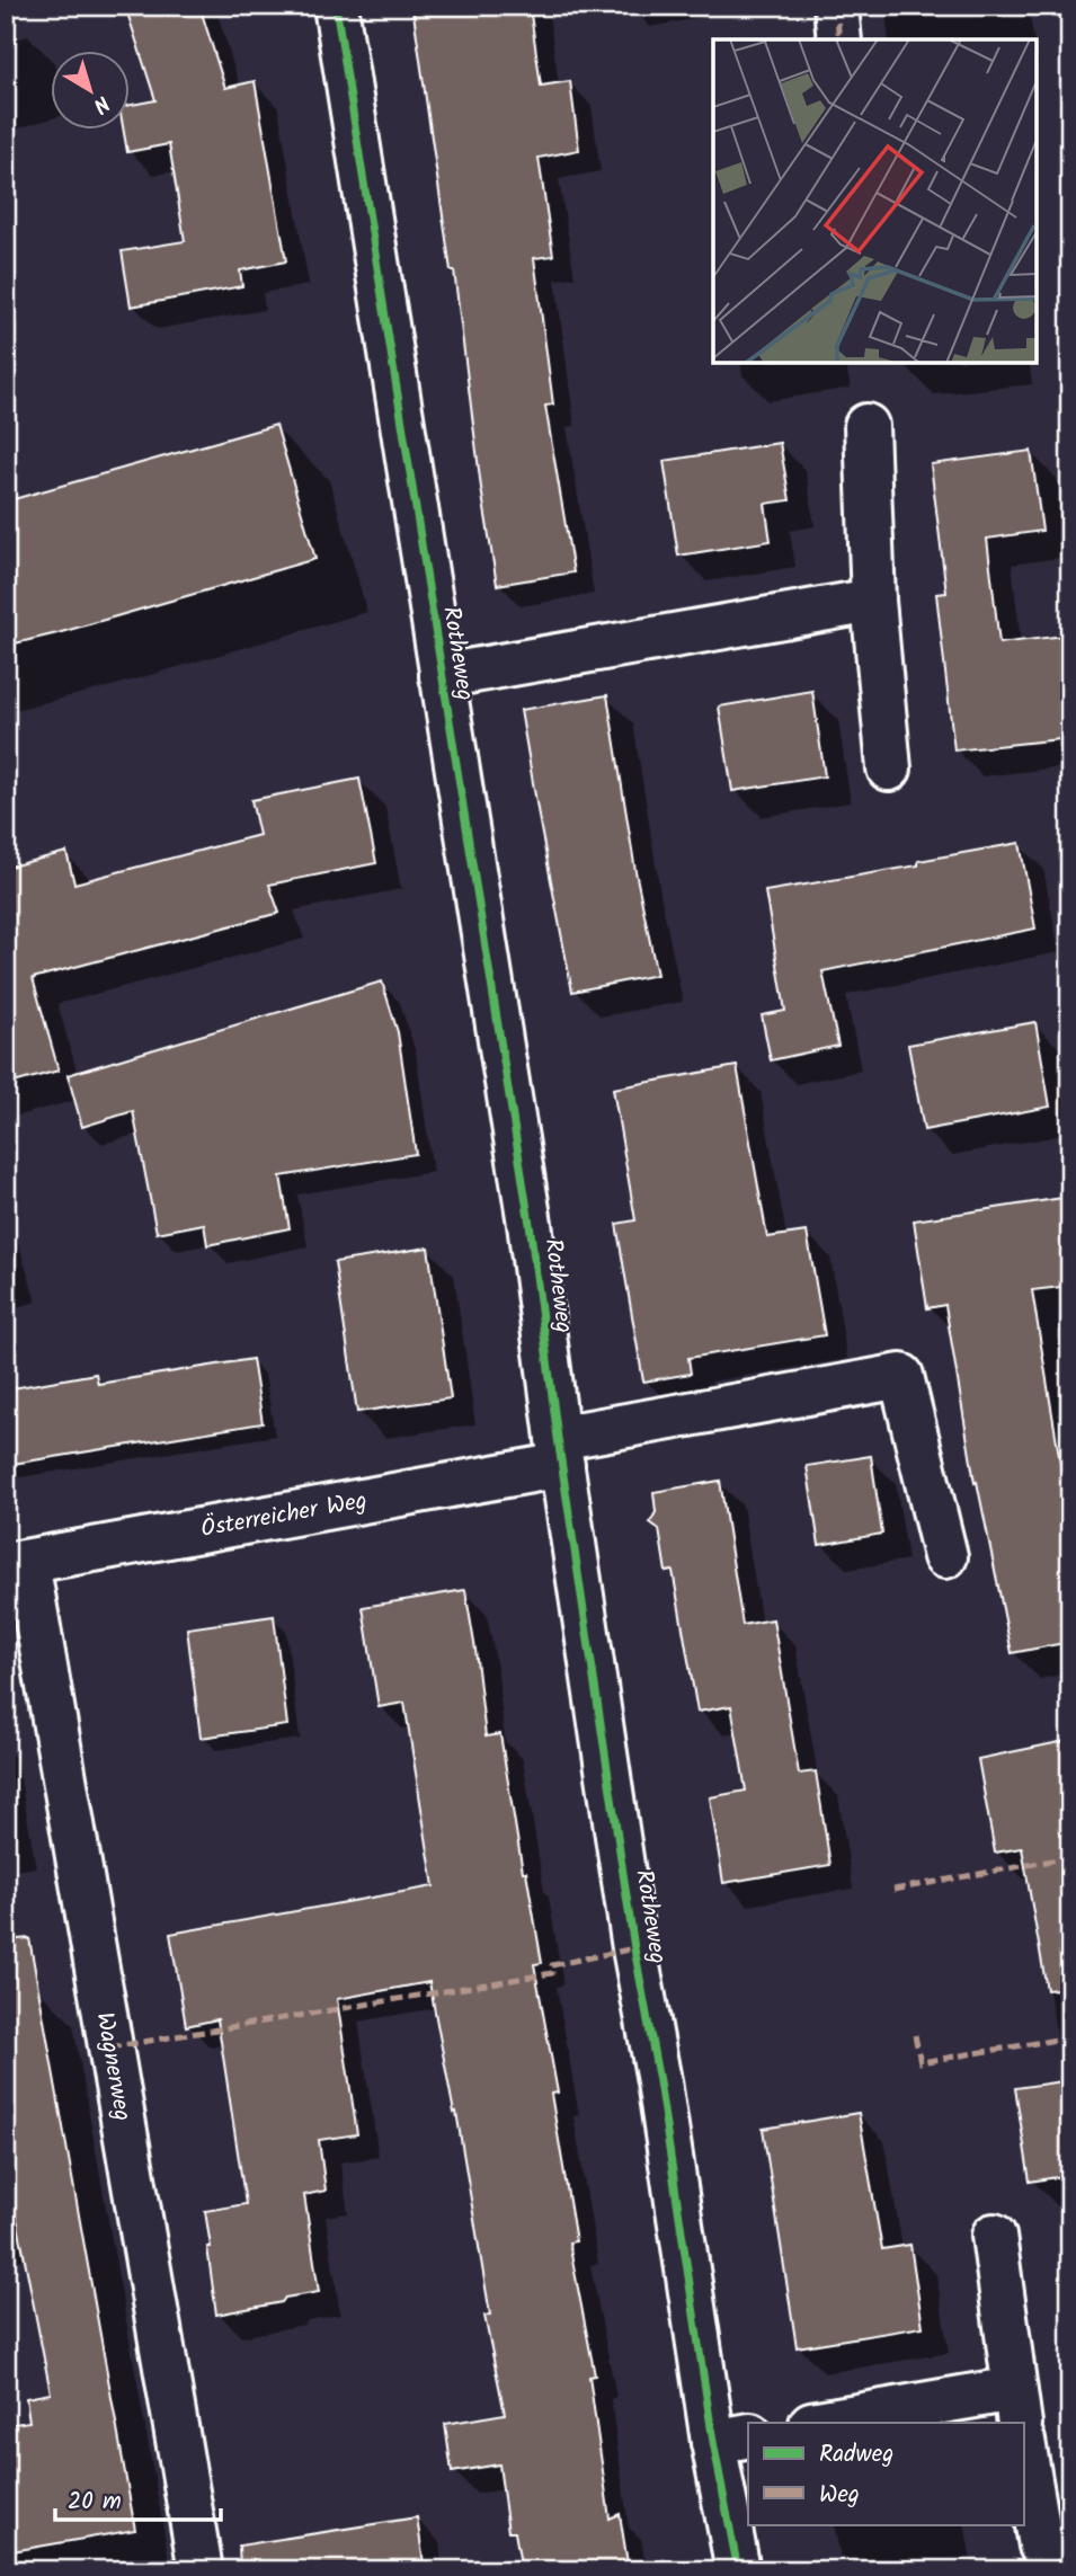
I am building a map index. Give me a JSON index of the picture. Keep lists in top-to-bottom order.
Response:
{
  "streets": {
    "street": ["Rotheweg", "Österreicher Weg", "Wagnerweg"]
  },
  "crossings": [
    ["Rotheweg", "Österreicher Weg"],
    ["Österreicher Weg", "Wagnerweg"]
  ],
  "legend": ["Radweg", "Weg"],
  "scale_bar": "20 m",
  "north": "bottom right"
}
